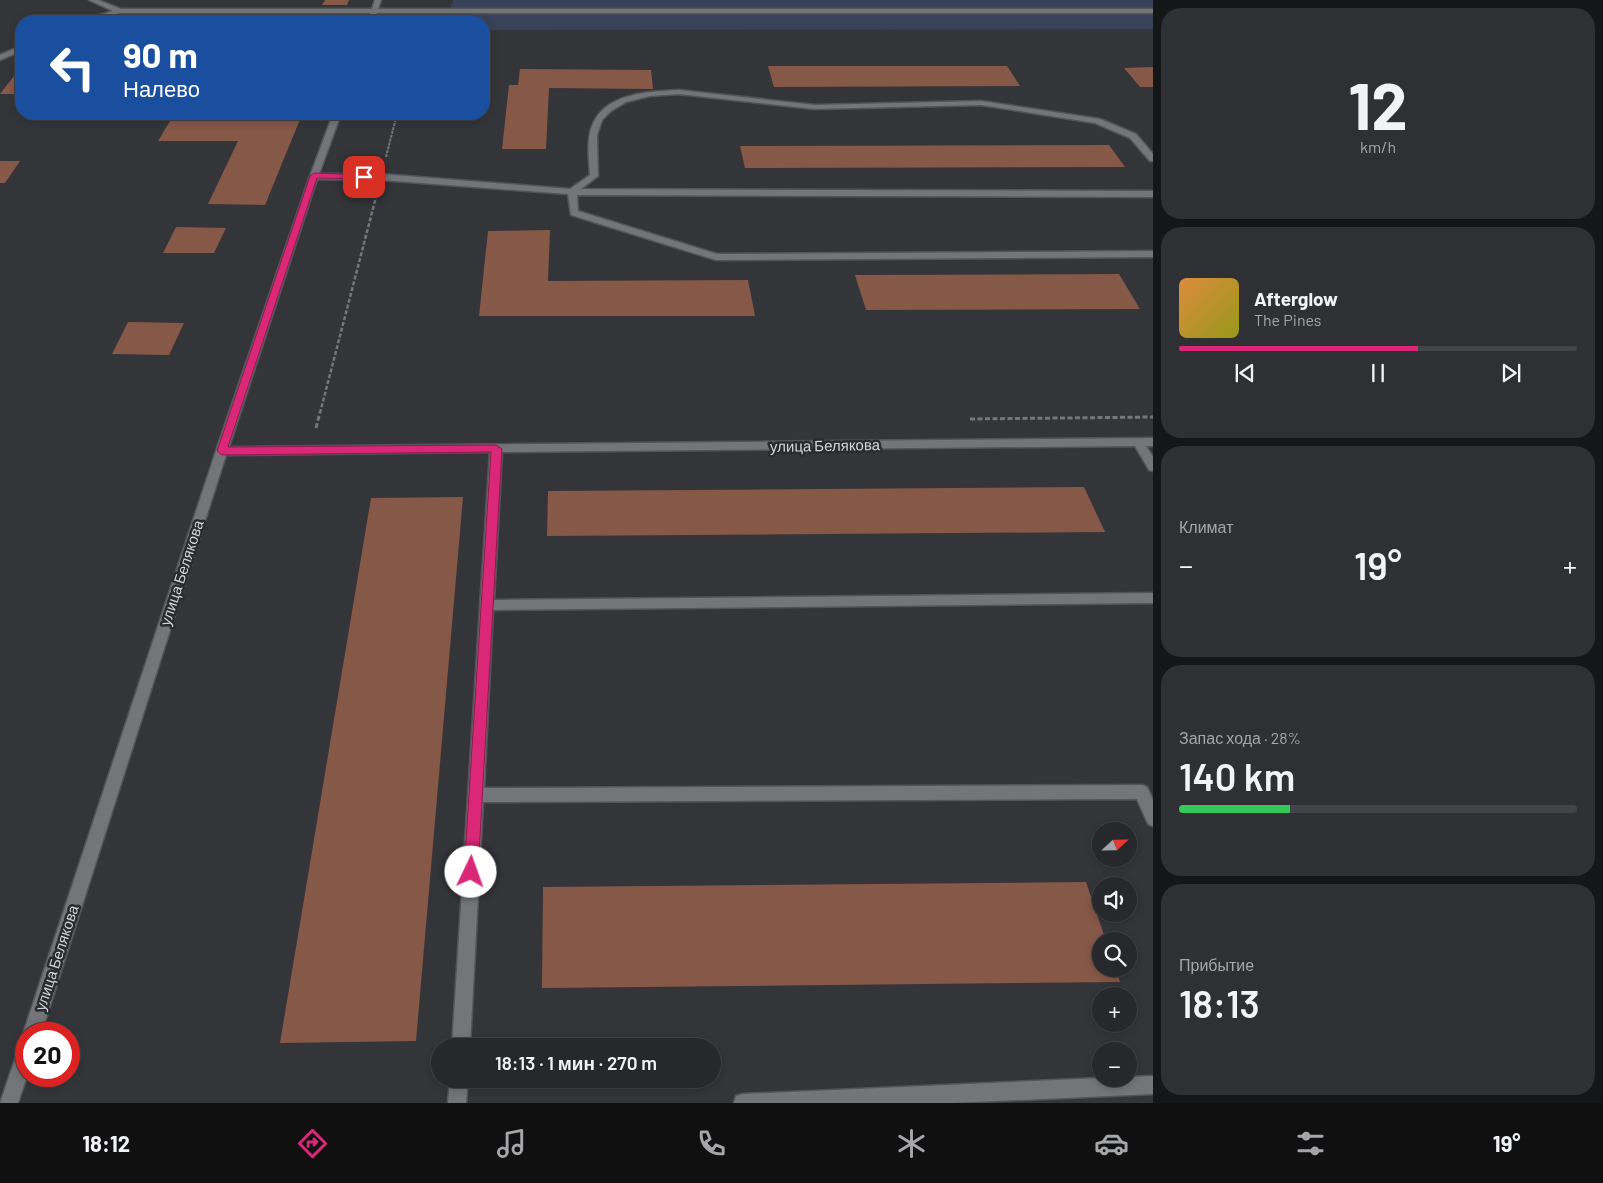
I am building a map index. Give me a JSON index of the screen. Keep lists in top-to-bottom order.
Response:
{
  "streets": {
    "street": ["улица Белякова"]
  },
  "north": "right",
  "page": {
    "tile": [
      ["12", "km/h"],
      "Климат",
      ["Запас хода · 28%", "140 km"],
      ["Прибытие", "18:13"]
    ],
    "turn": ["90 m", "Налево"],
    "song": ["Afterglow", "The Pines"],
    "heat": ["−", "19°", "+"],
    "map_buttons": ["+", "−"],
    "limit": "20",
    "trip": "18:13 · 1 мин · 270 m",
    "tabs": ["18:12", "19°"]
  }
}
